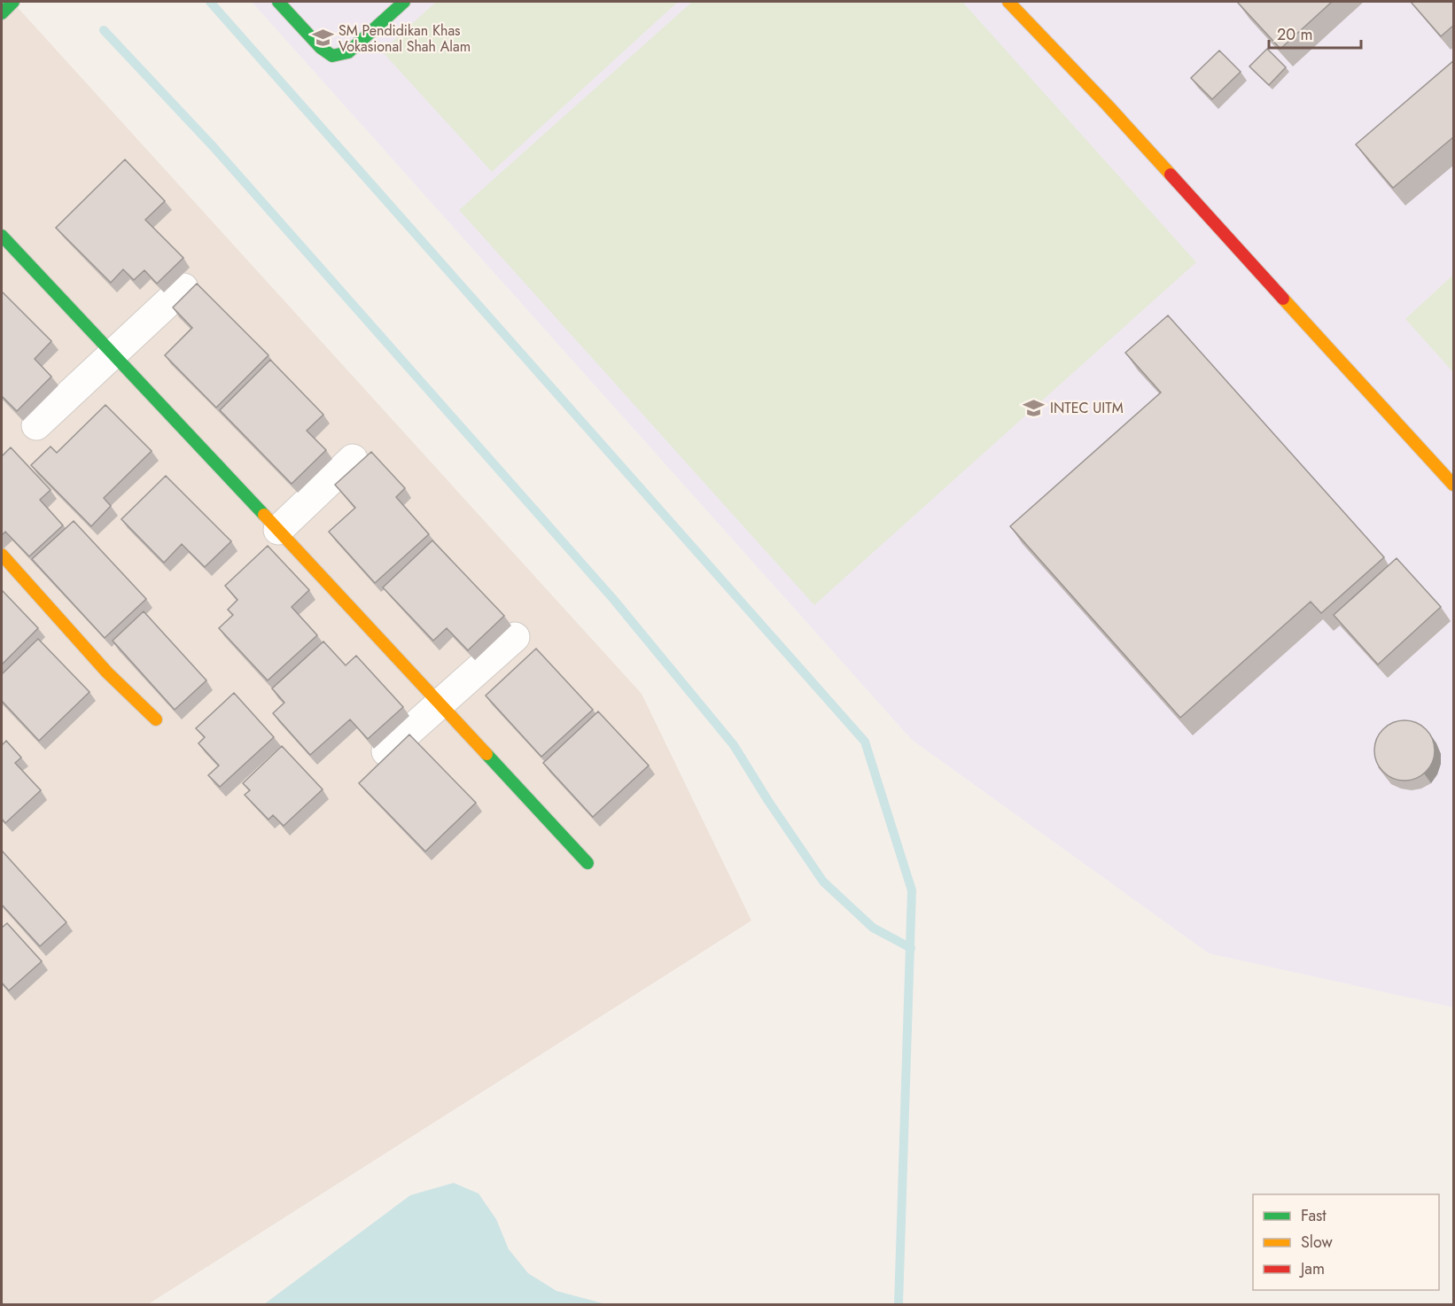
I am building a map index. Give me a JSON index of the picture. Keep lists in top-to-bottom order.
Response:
{
  "places": {
    "school or university": ["SM Pendidikan Khas Vokasional Shah Alam", "INTEC UITM"]
  },
  "legend": ["Fast", "Slow", "Jam"],
  "scale_bar": "20 m"
}
